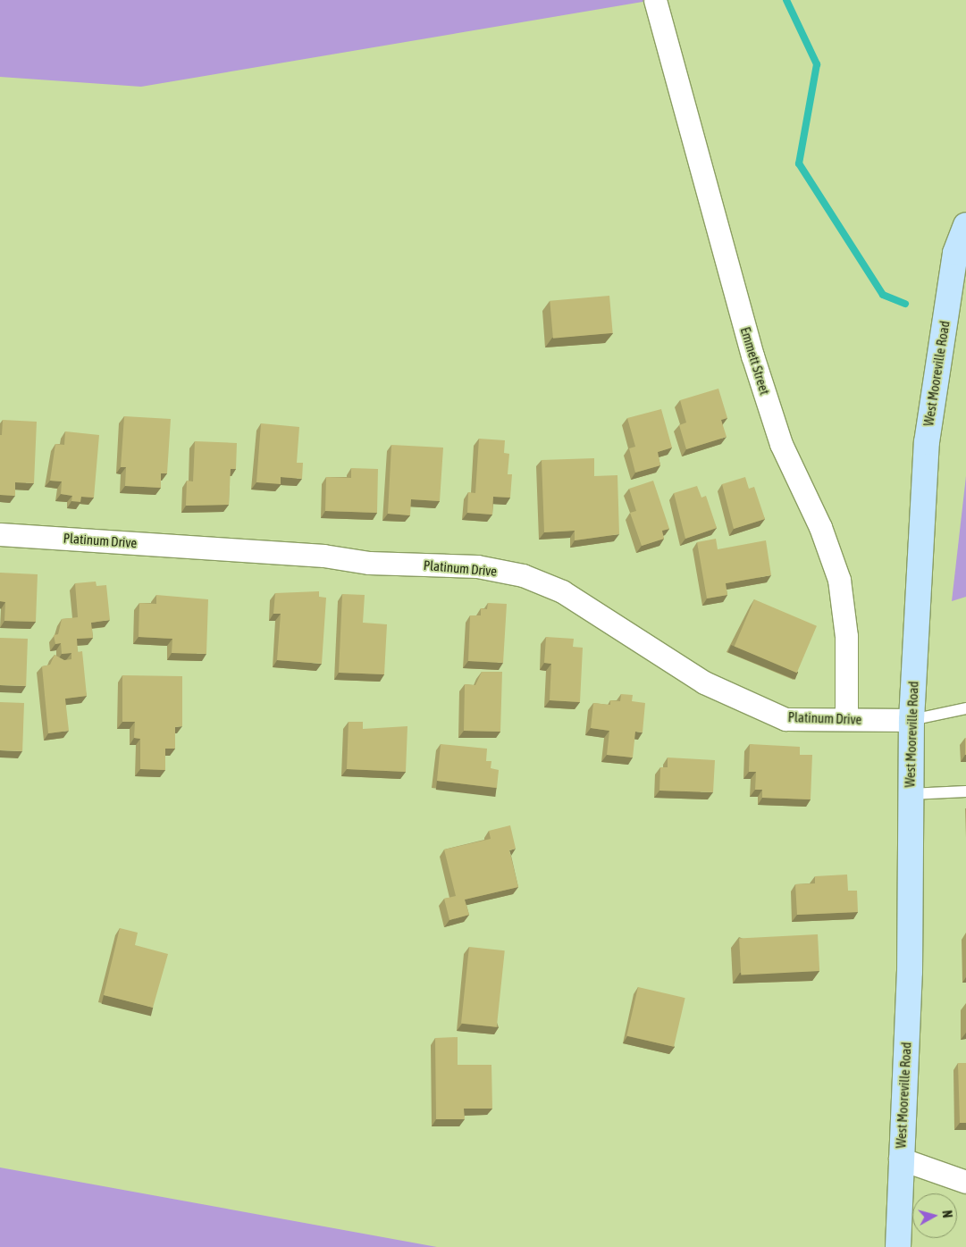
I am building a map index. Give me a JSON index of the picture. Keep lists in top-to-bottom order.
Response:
{
  "streets": {
    "main road": ["West Mooreville Road"],
    "street": ["Emmett Street", "Platinum Drive"]
  },
  "crossings": [
    ["Emmett Street", "Platinum Drive"],
    ["West Mooreville Road", "Platinum Drive"]
  ],
  "north": "right"
}
